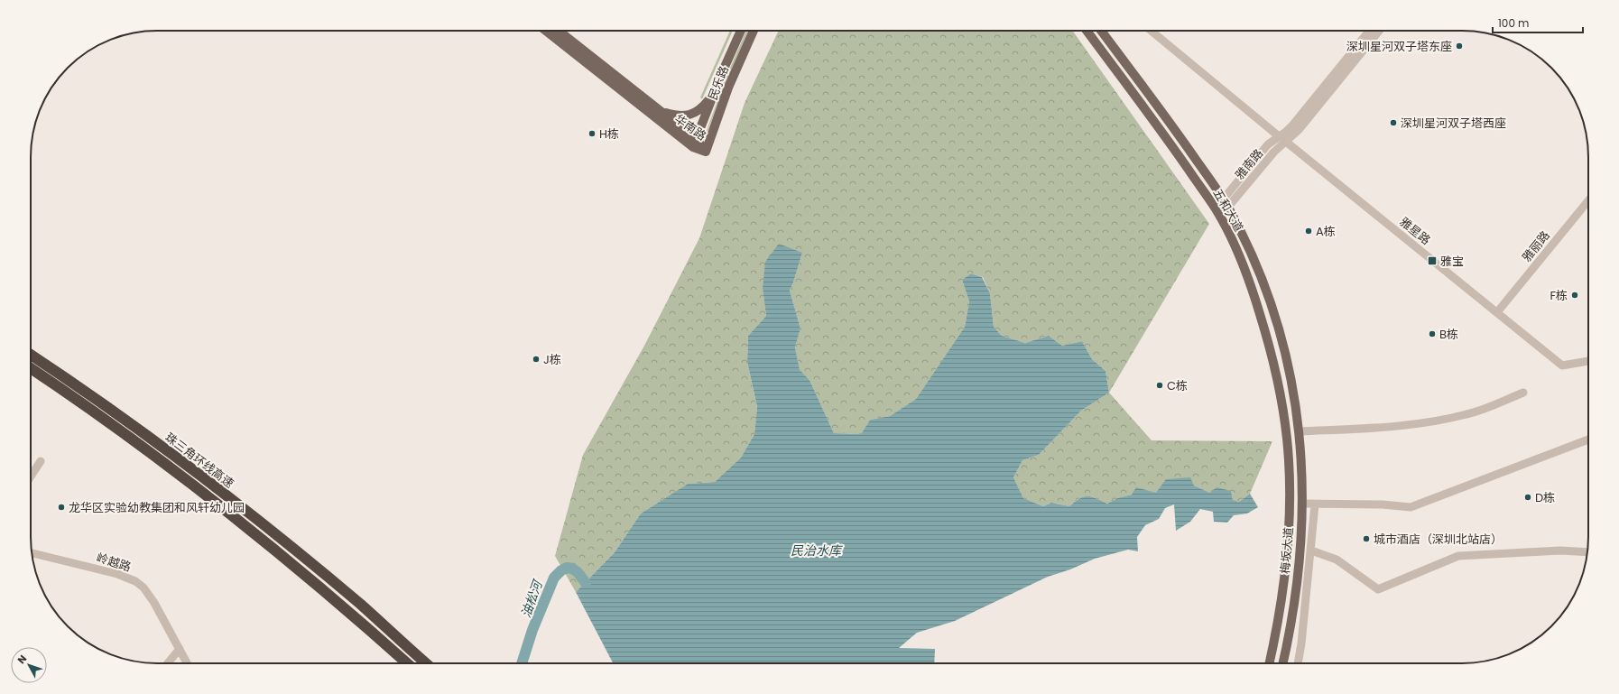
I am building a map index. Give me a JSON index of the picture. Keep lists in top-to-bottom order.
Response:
{
  "streets": {
    "highway": ["珠三角环线高速"],
    "main road": [
      "民乐路",
      "华南路",
      "五和大道",
      "梅坂大道"
    ],
    "street": [
      "雅南路",
      "雅星路",
      "雅丽路",
      "岭越路"
    ]
  },
  "crossings": [
    ["民乐路", "华南路"],
    ["雅南路", "五和大道"],
    ["雅南路", "雅星路"],
    ["五和大道", "梅坂大道"],
    ["雅星路", "雅丽路"]
  ],
  "water": ["民治水库", "油松河"],
  "places": {
    "other": [
      "深圳星河双子塔东座",
      "深圳星河双子塔西座",
      "H栋",
      "A栋",
      "F栋",
      "B栋",
      "J栋",
      "C栋",
      "D栋",
      "龙华区实验幼教集团和风轩幼儿园",
      "城市酒店（深圳北站店）"
    ],
    "transit": ["雅宝"]
  },
  "scale_bar": "100 m",
  "north": "top left"
}
